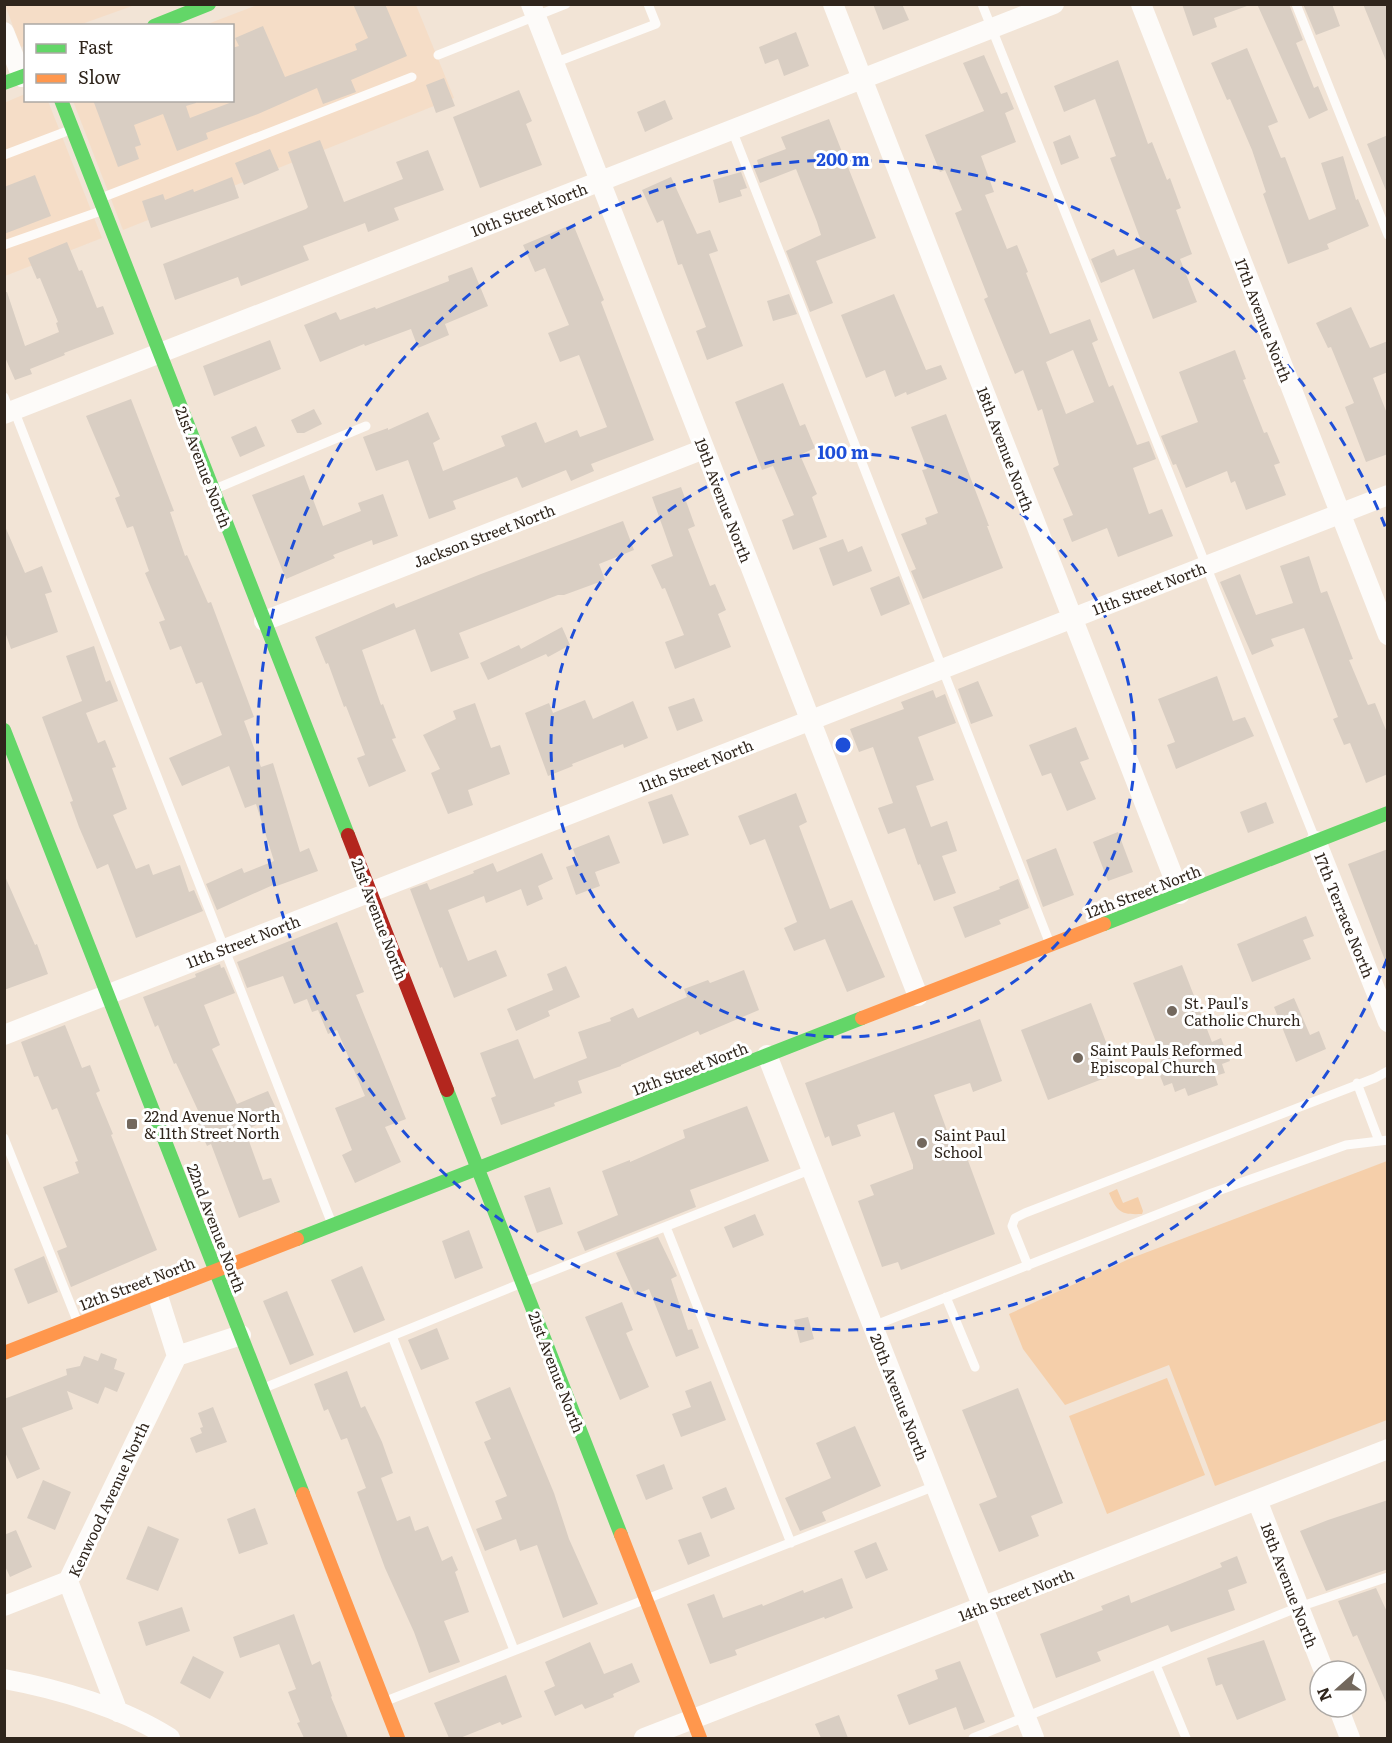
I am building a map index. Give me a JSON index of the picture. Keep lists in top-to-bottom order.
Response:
{
  "streets": {
    "street": [
      "10th Street North",
      "17th Avenue North",
      "18th Avenue North",
      "21st Avenue North",
      "19th Avenue North",
      "Jackson Street North",
      "11th Street North",
      "12th Street North",
      "17th Terrace North",
      "22nd Avenue North",
      "20th Avenue North",
      "Kenwood Avenue North",
      "14th Street North"
    ]
  },
  "crossings": [
    ["10th Street North", "18th Avenue North"],
    ["10th Street North", "21st Avenue North"],
    ["10th Street North", "19th Avenue North"],
    ["17th Avenue North", "11th Street North"],
    ["18th Avenue North", "11th Street North"],
    ["18th Avenue North", "12th Street North"],
    ["18th Avenue North", "14th Street North"],
    ["21st Avenue North", "Jackson Street North"],
    ["21st Avenue North", "11th Street North"],
    ["21st Avenue North", "12th Street North"],
    ["21st Avenue North", "14th Street North"],
    ["19th Avenue North", "Jackson Street North"],
    ["19th Avenue North", "11th Street North"],
    ["19th Avenue North", "12th Street North"],
    ["11th Street North", "22nd Avenue North"],
    ["12th Street North", "17th Terrace North"],
    ["12th Street North", "22nd Avenue North"],
    ["12th Street North", "20th Avenue North"],
    ["20th Avenue North", "14th Street North"]
  ],
  "places": {
    "other": ["St. Paul's Catholic Church", "Saint Pauls Reformed Episcopal Church", "Saint Paul School"],
    "transit": ["22nd Avenue North & 11th Street North"]
  },
  "legend": ["Fast", "Slow"],
  "north": "left",
  "rings": ["200 m", "100 m"]
}
